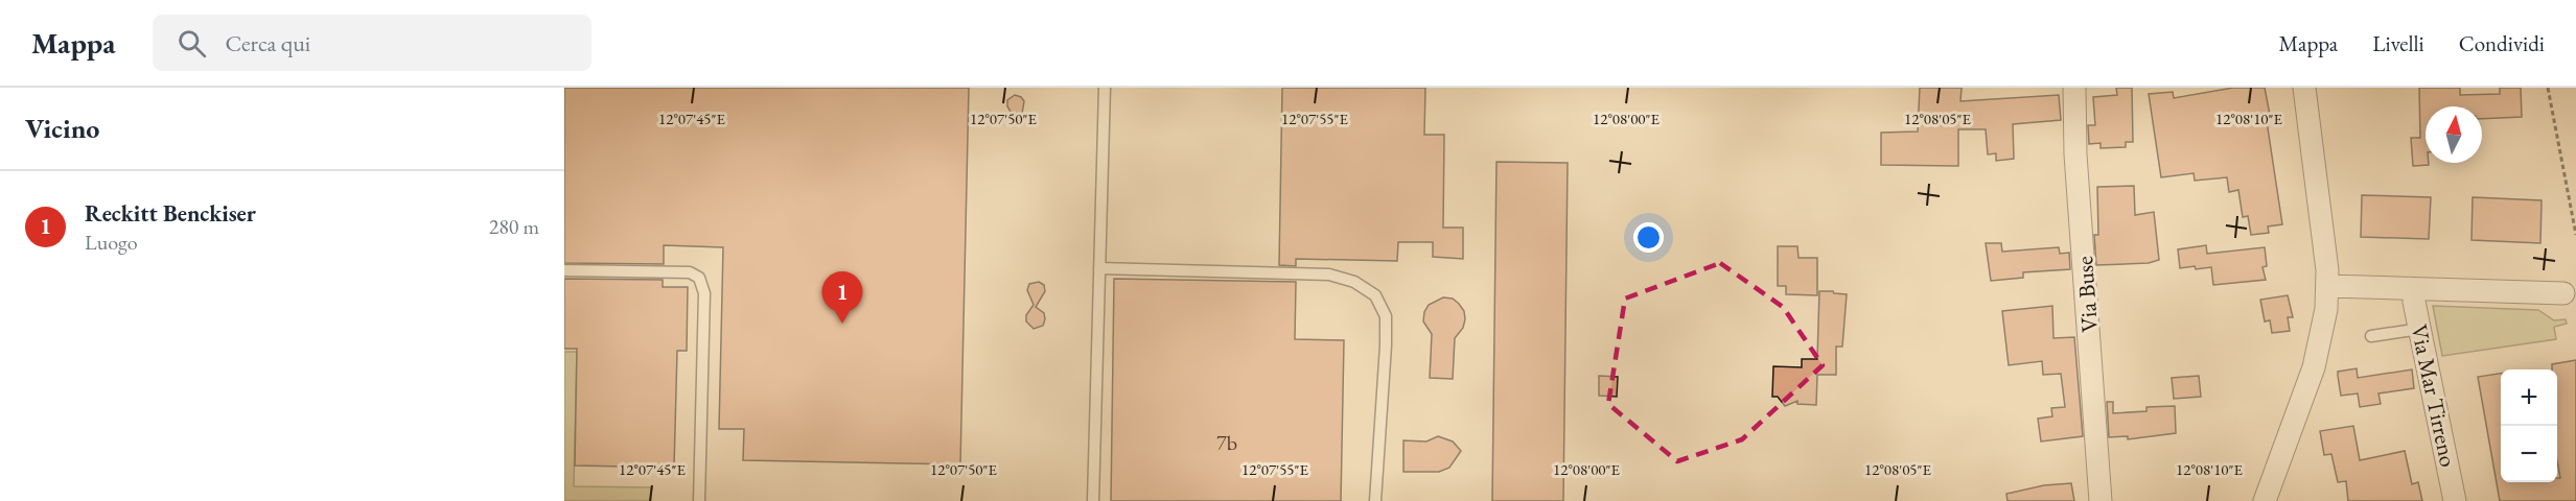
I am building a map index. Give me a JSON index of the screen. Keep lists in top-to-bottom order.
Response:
{
  "streets": {
    "street": ["Via Buse", "Via Mar Tirreno"]
  },
  "house_numbers": ["7b"],
  "north": "top",
  "page": {
    "header": "Mappa",
    "search": "Cerca qui",
    "nav": ["Mappa", "Livelli", "Condividi"],
    "heading": "Vicino",
    "list": [
      {
        "mark": "1",
        "name": "Reckitt Benckiser",
        "note": "Luogo",
        "value": "280 m"
      }
    ],
    "pins": "1",
    "map_buttons": ["+", "−"]
  },
  "coordinates": [
    "12°07'45\"E",
    "12°07'50\"E",
    "12°07'55\"E",
    "12°08'00\"E",
    "12°08'05\"E",
    "12°08'10\"E"
  ]
}
